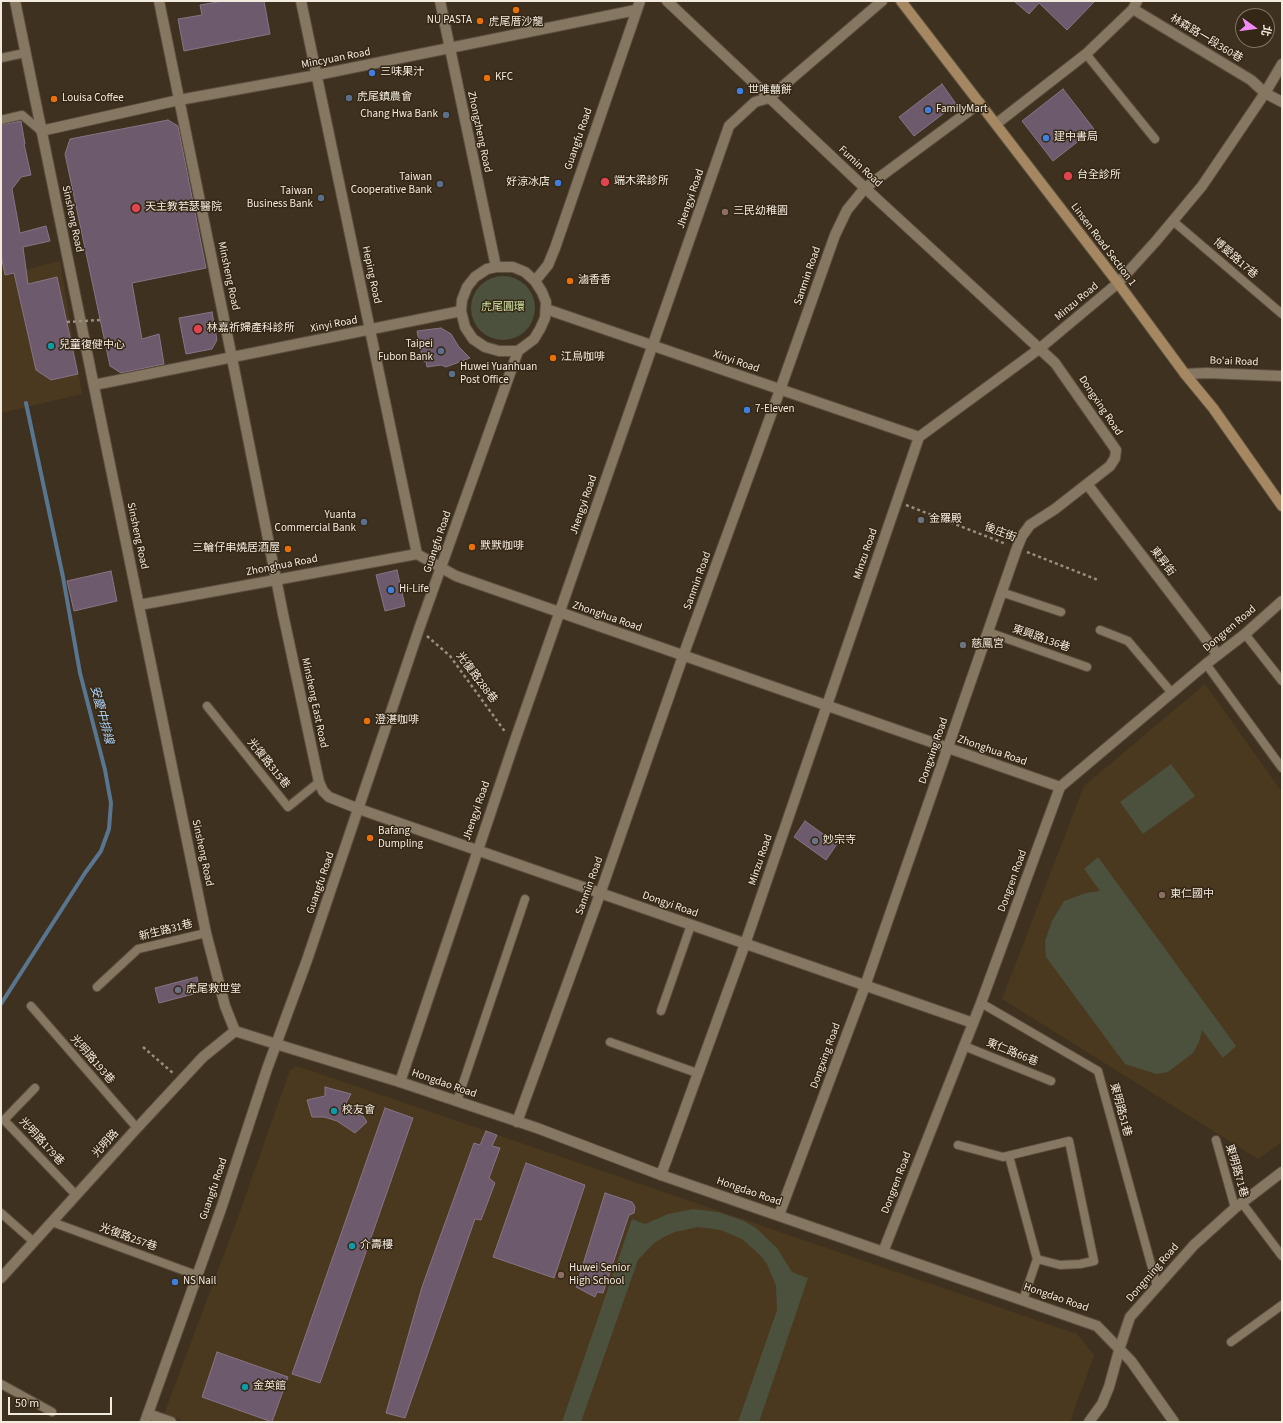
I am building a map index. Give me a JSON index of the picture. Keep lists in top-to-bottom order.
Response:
{
  "streets": {
    "main road": ["Linsen Road Section 1"],
    "street": [
      "林森路一段360巷",
      "Mincyuan Road",
      "Zhongzheng Road",
      "Guangfu Road",
      "Fumin Road",
      "Jhengyi Road",
      "Sinsheng Road",
      "Heping Road",
      "Minsheng Road",
      "Sanmin Road",
      "Minzu Road",
      "Xinyi Road",
      "Bo'ai Road",
      "Dongxing Road",
      "東昇街",
      "Zhonghua Road",
      "Dongren Road",
      "Minsheng East Road",
      "Dongyi Road",
      "Hongdao Road",
      "光明路",
      "Dongming Road"
    ],
    "lane": [
      "博愛路17巷",
      "東興路136巷",
      "光復路315巷",
      "新生路31巷",
      "東仁路66巷",
      "光明路193巷",
      "東明路51巷",
      "光明路179巷",
      "東明路71巷",
      "光復路257巷"
    ],
    "path": ["後庄街", "光復路288巷"]
  },
  "crossings": [
    ["林森路一段360巷", "Linsen Road Section 1"],
    ["林森路一段360巷", "Minzu Road"],
    ["Mincyuan Road", "Zhongzheng Road"],
    ["Mincyuan Road", "Guangfu Road"],
    ["Mincyuan Road", "Sinsheng Road"],
    ["Mincyuan Road", "Heping Road"],
    ["Mincyuan Road", "Minsheng Road"],
    ["Zhongzheng Road", "Guangfu Road"],
    ["Zhongzheng Road", "Xinyi Road"],
    ["Guangfu Road", "Xinyi Road"],
    ["Guangfu Road", "Zhonghua Road"],
    ["Guangfu Road", "光復路288巷"],
    ["Guangfu Road", "Minsheng East Road"],
    ["Guangfu Road", "Dongyi Road"],
    ["Guangfu Road", "Hongdao Road"],
    ["Guangfu Road", "光復路257巷"],
    ["Fumin Road", "Jhengyi Road"],
    ["Fumin Road", "Sanmin Road"],
    ["Fumin Road", "Minzu Road"],
    ["Fumin Road", "Dongxing Road"],
    ["Jhengyi Road", "Xinyi Road"],
    ["Jhengyi Road", "Zhonghua Road"],
    ["Jhengyi Road", "光復路288巷"],
    ["Jhengyi Road", "Dongyi Road"],
    ["Jhengyi Road", "Hongdao Road"],
    ["Sinsheng Road", "Xinyi Road"],
    ["Sinsheng Road", "Zhonghua Road"],
    ["Sinsheng Road", "新生路31巷"],
    ["Sinsheng Road", "光明路"],
    ["Linsen Road Section 1", "Sanmin Road"],
    ["Linsen Road Section 1", "Minzu Road"],
    ["Linsen Road Section 1", "Bo'ai Road"],
    ["博愛路17巷", "Minzu Road"],
    ["Heping Road", "Xinyi Road"],
    ["Heping Road", "Zhonghua Road"],
    ["Minsheng Road", "Xinyi Road"],
    ["Minsheng Road", "Zhonghua Road"],
    ["Minsheng Road", "Minsheng East Road"],
    ["Sanmin Road", "Xinyi Road"],
    ["Sanmin Road", "Zhonghua Road"],
    ["Sanmin Road", "Dongyi Road"],
    ["Sanmin Road", "Hongdao Road"],
    ["Minzu Road", "Xinyi Road"],
    ["Minzu Road", "Dongxing Road"],
    ["Minzu Road", "後庄街"],
    ["Minzu Road", "Zhonghua Road"],
    ["Minzu Road", "Dongyi Road"],
    ["Minzu Road", "Hongdao Road"],
    ["Dongxing Road", "後庄街"],
    ["Dongxing Road", "東昇街"],
    ["Dongxing Road", "Zhonghua Road"],
    ["Dongxing Road", "東興路136巷"],
    ["Dongxing Road", "Dongyi Road"],
    ["Dongxing Road", "Hongdao Road"],
    ["東昇街", "Dongren Road"],
    ["Zhonghua Road", "Dongren Road"],
    ["Zhonghua Road", "Minsheng East Road"],
    ["Dongren Road", "Dongyi Road"],
    ["Dongren Road", "東仁路66巷"],
    ["Dongren Road", "Hongdao Road"],
    ["Dongren Road", "東明路51巷"],
    ["Minsheng East Road", "光復路315巷"],
    ["Minsheng East Road", "Dongyi Road"],
    ["光明路193巷", "光明路"],
    ["Hongdao Road", "Dongming Road"],
    ["東明路51巷", "Dongming Road"],
    ["光明路179巷", "光明路"],
    ["光明路", "光復路257巷"],
    ["東明路71巷", "Dongming Road"]
  ],
  "water": ["安慶中排線"],
  "parks": ["虎尾圓環"],
  "places": [
    "虎尾厝沙龍",
    "NU PASTA",
    "三味果汁",
    "KFC",
    "世唯囍餅",
    "虎尾鎮農會",
    "Louisa Coffee",
    "FamilyMart",
    "Chang Hwa Bank",
    "建中書局",
    "台全診所",
    "端木梁診所",
    "好涼冰店",
    "Taiwan Cooperative Bank",
    "Taiwan Business Bank",
    "天主教若瑟醫院",
    "三民幼稚園",
    "滷香香",
    "林嘉祈婦產科診所",
    "兒童復健中心",
    "Taipei Fubon Bank",
    "江鳥咖啡",
    "Huwei Yuanhuan Post Office",
    "7-Eleven",
    "金羅殿",
    "Yuanta Commercial Bank",
    "默默咖啡",
    "三輪仔串燒居酒屋",
    "Hi-Life",
    "慈鳳宮",
    "澄湛咖啡",
    "Bafang Dumpling",
    "妙宗寺",
    "東仁國中",
    "虎尾救世堂",
    "校友會",
    "介壽樓",
    "Huwei Senior High School",
    "NS Nail",
    "金英館"
  ],
  "scale_bar": "50 m",
  "north": "right"
}
